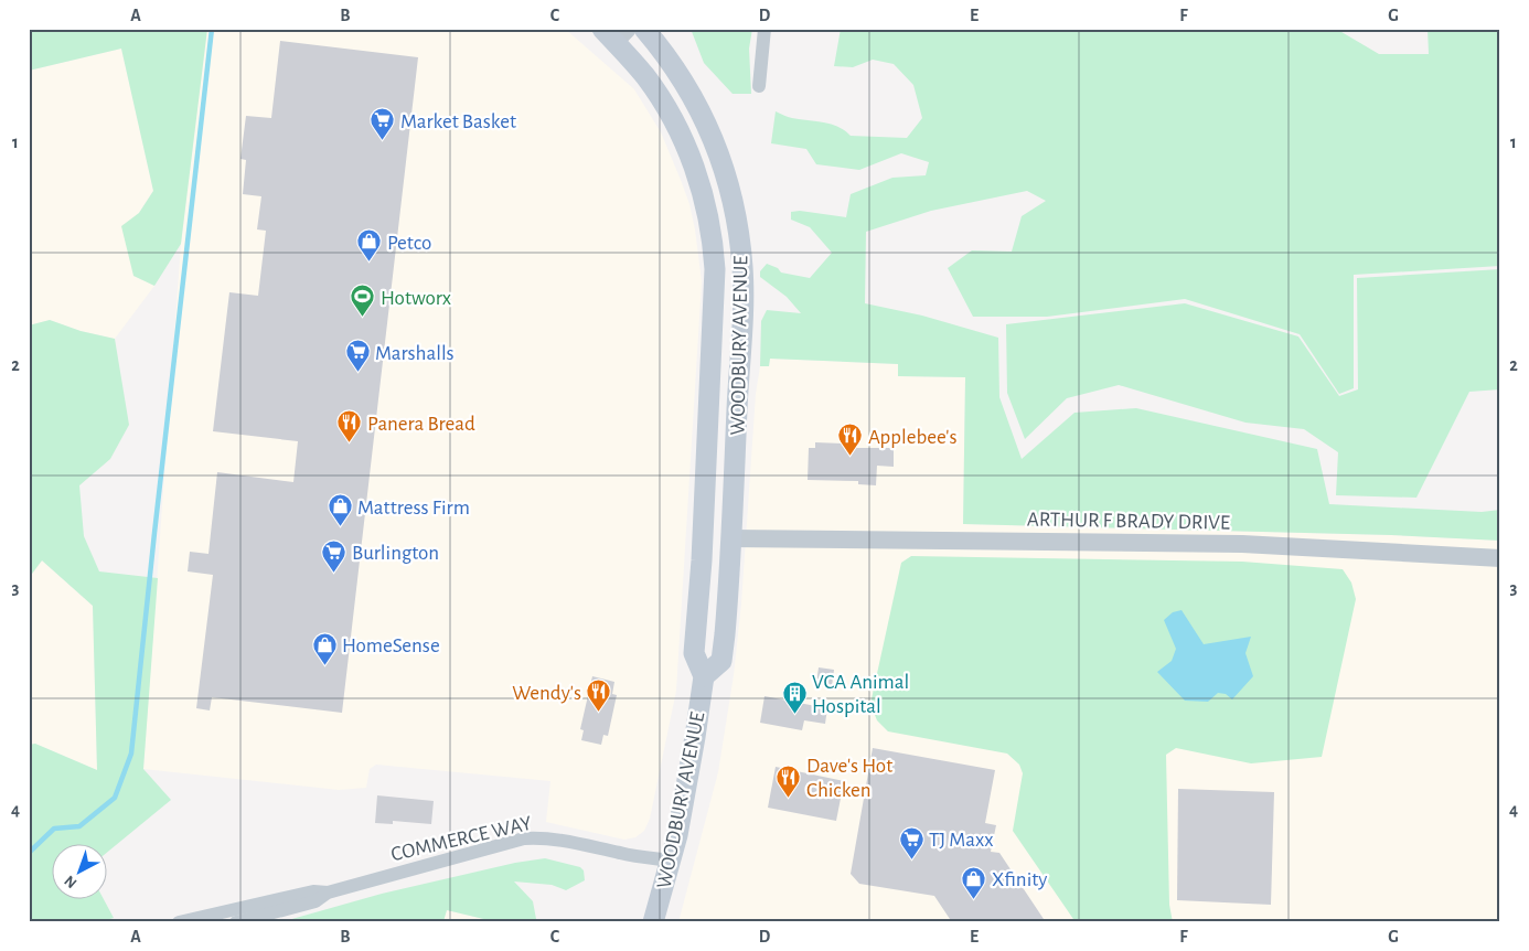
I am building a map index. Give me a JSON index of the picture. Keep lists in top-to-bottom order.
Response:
{
  "streets": {
    "main road": ["WOODBURY AVENUE"],
    "street": ["ARTHUR F BRADY DRIVE", "COMMERCE WAY"]
  },
  "crossings": [
    ["WOODBURY AVENUE", "ARTHUR F BRADY DRIVE"],
    ["WOODBURY AVENUE", "COMMERCE WAY"]
  ],
  "places": {
    "supermarket": [
      "Market Basket",
      "Marshalls",
      "Burlington",
      "TJ Maxx"
    ],
    "shop": [
      "Petco",
      "Mattress Firm",
      "HomeSense",
      "Xfinity"
    ],
    "sports": ["Hotworx"],
    "restaurant": [
      "Panera Bread",
      "Applebee's",
      "Wendy's",
      "Dave's Hot Chicken"
    ],
    "building": ["VCA Animal Hospital"]
  },
  "north": "bottom left",
  "grid": {
    "columns": [
      "A",
      "B",
      "C",
      "D",
      "E",
      "F",
      "G"
    ],
    "rows": [
      "1",
      "2",
      "3",
      "4"
    ]
  }
}
